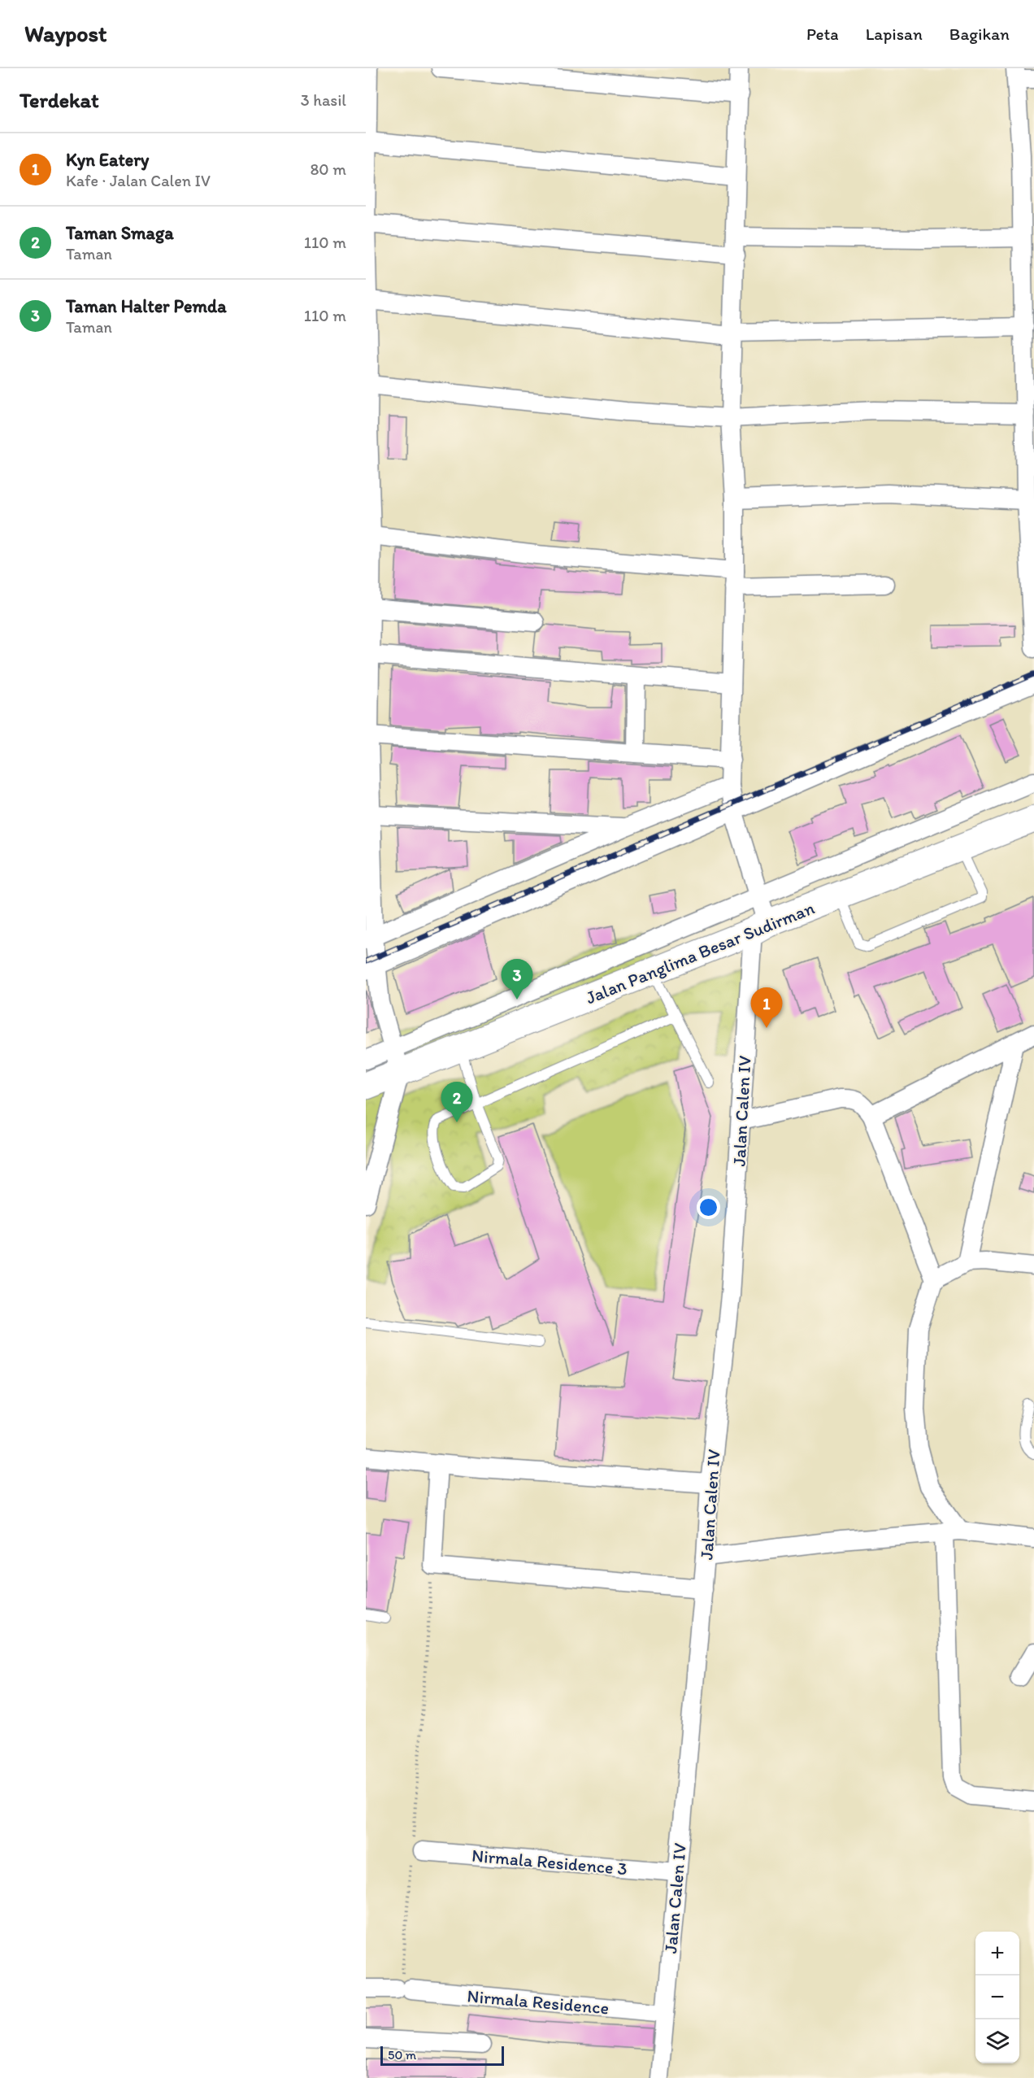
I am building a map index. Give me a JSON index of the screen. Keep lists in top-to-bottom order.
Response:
{
  "streets": {
    "main road": ["Jalan Panglima Besar Sudirman"],
    "street": ["Jalan Calen IV", "Nirmala Residence 3", "Nirmala Residence"]
  },
  "crossings": [
    ["Jalan Panglima Besar Sudirman", "Jalan Calen IV"],
    ["Jalan Calen IV", "Nirmala Residence 3"],
    ["Jalan Calen IV", "Nirmala Residence"]
  ],
  "scale_bar": "50 m",
  "page": {
    "header": "Waypost",
    "nav": ["Peta", "Lapisan", "Bagikan"],
    "heading": ["Terdekat", "3 hasil"],
    "list": [
      {
        "mark": "1",
        "name": "Kyn Eatery",
        "note": "Kafe · Jalan Calen IV",
        "value": "80 m"
      },
      {
        "mark": "2",
        "name": "Taman Smaga",
        "note": "Taman",
        "value": "110 m"
      },
      {
        "mark": "3",
        "name": "Taman Halter Pemda",
        "note": "Taman",
        "value": "110 m"
      }
    ],
    "pins": ["3", "1", "2"],
    "map_buttons": ["+", "−"],
    "scale": "50 m"
  }
}
